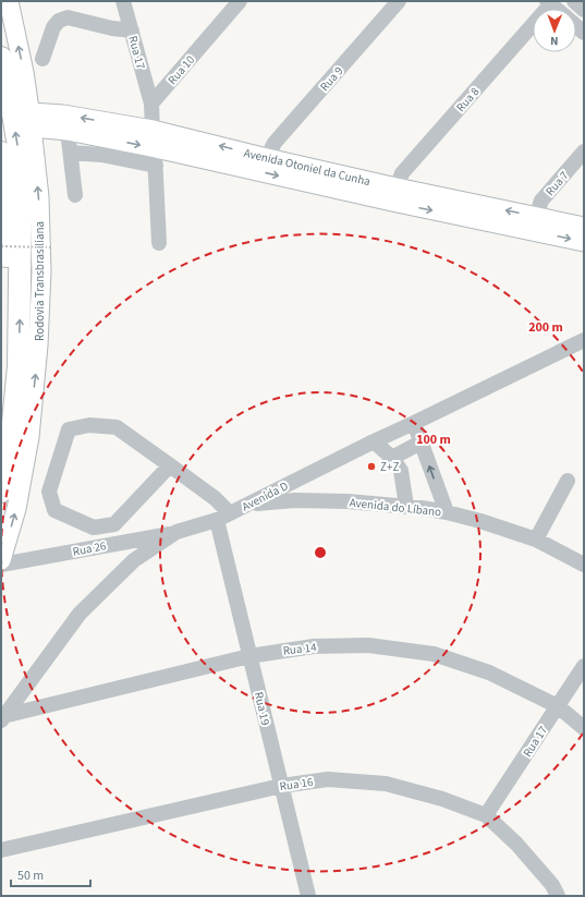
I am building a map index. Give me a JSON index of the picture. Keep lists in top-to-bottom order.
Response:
{
  "streets": {
    "highway": ["Rodovia Transbrasiliana"],
    "main road": ["Avenida Otoniel da Cunha"],
    "street": [
      "Rua 17",
      "Rua 10",
      "Rua 9",
      "Rua 8",
      "Rua 7",
      "Avenida D",
      "Avenida do Líbano",
      "Rua 26",
      "Rua 14",
      "Rua 19",
      "Rua 16"
    ]
  },
  "crossings": [
    ["Rua 17", "Rua 10"],
    ["Rua 17", "Rua 14"],
    ["Rua 17", "Rua 16"],
    ["Rua 9", "Avenida Otoniel da Cunha"],
    ["Rua 8", "Avenida Otoniel da Cunha"],
    ["Avenida Otoniel da Cunha", "Rua 7"],
    ["Avenida Otoniel da Cunha", "Rodovia Transbrasiliana"],
    ["Avenida D", "Avenida do Líbano"],
    ["Avenida D", "Rua 26"],
    ["Avenida D", "Rua 14"],
    ["Avenida D", "Rua 19"],
    ["Rua 14", "Rua 19"],
    ["Rua 19", "Rua 16"]
  ],
  "one_way": ["Rodovia Transbrasiliana"],
  "places": ["Z+Z"],
  "scale_bar": "50 m",
  "north": "bottom",
  "rings": ["200 m", "100 m"]
}
